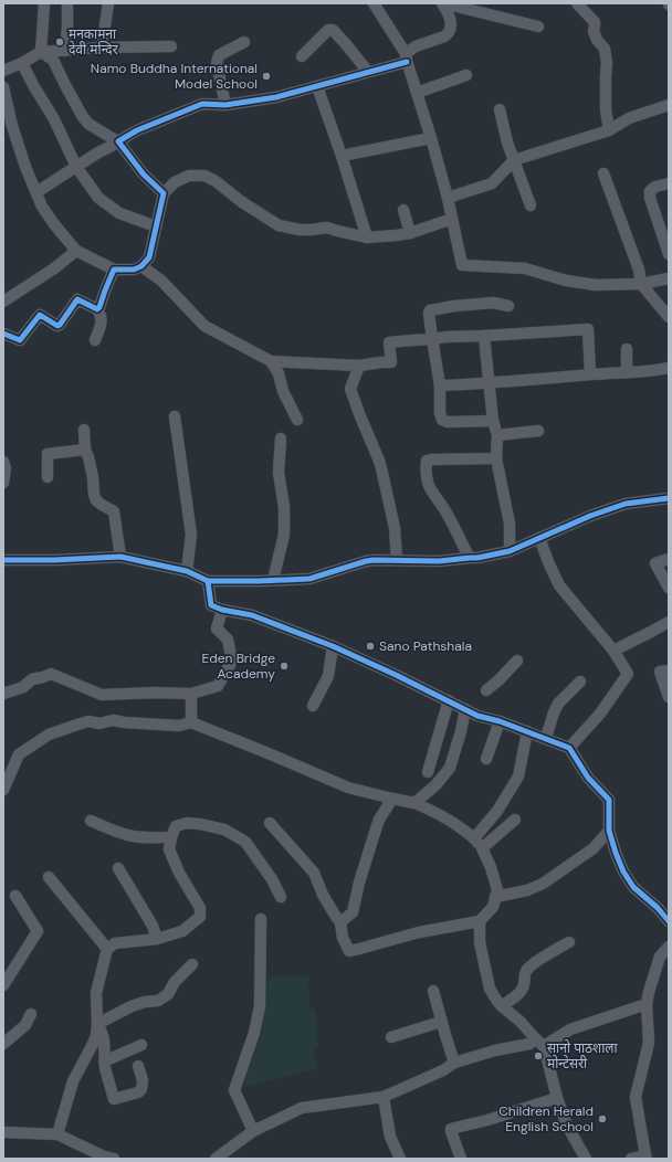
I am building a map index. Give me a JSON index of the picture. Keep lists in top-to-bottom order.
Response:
{
  "places": [
    "मनकामना देवी मन्दिर",
    "Namo Buddha International Model School",
    "Sano Pathshala",
    "Eden Bridge Academy",
    "सानो पाठशाला मोन्टेसरी",
    "Children Herald English School"
  ]
}
